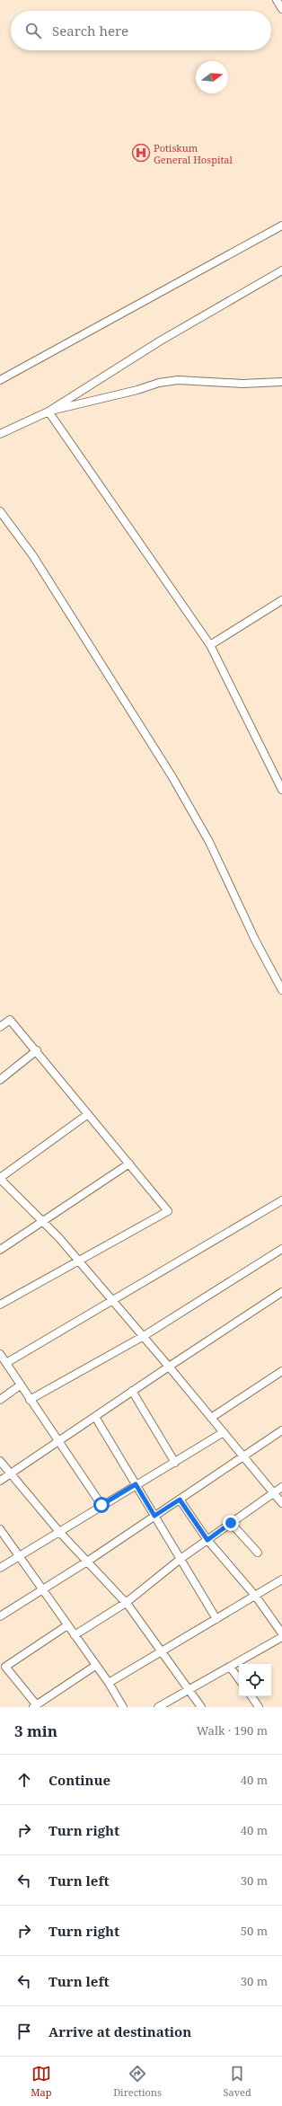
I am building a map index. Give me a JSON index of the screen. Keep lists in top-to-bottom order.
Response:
{
  "places": {
    "hospital": ["Potiskum General Hospital"]
  },
  "north": "right",
  "page": {
    "search": "Search here",
    "heading": ["3 min", "Walk · 190 m"],
    "list": [
      ["Continue", "40 m"],
      ["Turn right", "40 m"],
      ["Turn left", "30 m"],
      ["Turn right", "50 m"],
      ["Turn left", "30 m"],
      "Arrive at destination"
    ],
    "nav": ["Map", "Directions", "Saved"]
  }
}
